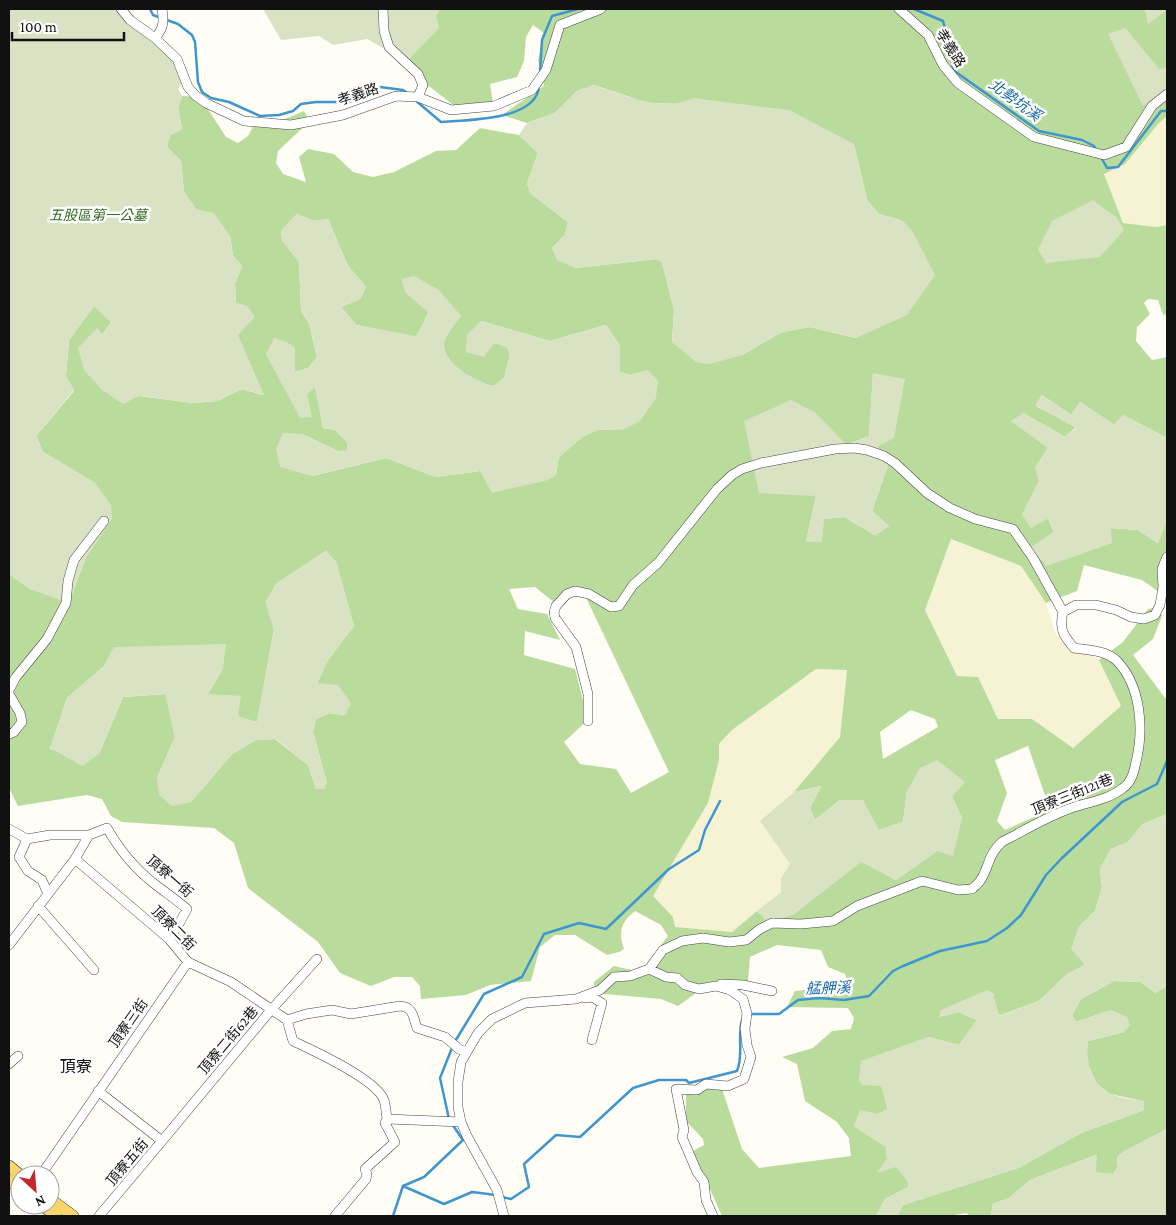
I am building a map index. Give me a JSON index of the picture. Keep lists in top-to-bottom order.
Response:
{
  "streets": {
    "street": [
      "孝義路",
      "頂寮三街121巷",
      "頂寮一街",
      "頂寮二街",
      "頂寮三街",
      "頂寮二街62巷",
      "頂寮五街"
    ]
  },
  "crossings": [
    ["頂寮一街", "頂寮二街"],
    ["頂寮二街", "頂寮三街"],
    ["頂寮二街", "頂寮二街62巷"],
    ["頂寮三街", "頂寮五街"],
    ["頂寮二街62巷", "頂寮五街"]
  ],
  "districts": ["頂寮"],
  "water": ["北勢坑溪", "艋舺溪"],
  "parks": ["五股區第一公墓"],
  "scale_bar": "100 m",
  "north": "bottom right"
}
